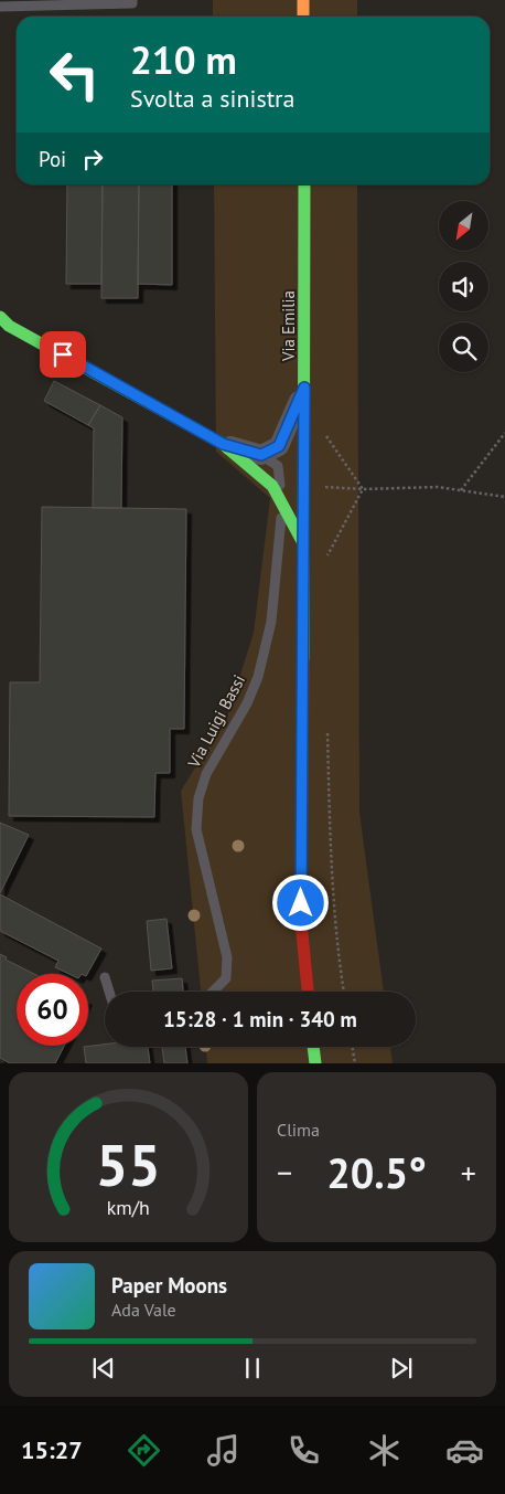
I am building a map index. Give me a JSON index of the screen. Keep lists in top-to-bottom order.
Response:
{
  "streets": {
    "main road": ["Via Emilia"],
    "lane": ["Via Luigi Bassi"]
  },
  "north": "bottom left",
  "page": {
    "turn": ["210 m", "Svolta a sinistra"],
    "then": "Poi",
    "limit": "60",
    "trip": "15:28 · 1 min · 340 m",
    "tile": "Clima",
    "heat": ["−", "20.5°", "+"],
    "song": ["Paper Moons", "Ada Vale"],
    "tabs": "15:27",
    "gauge": ["55", "km/h"]
  }
}
